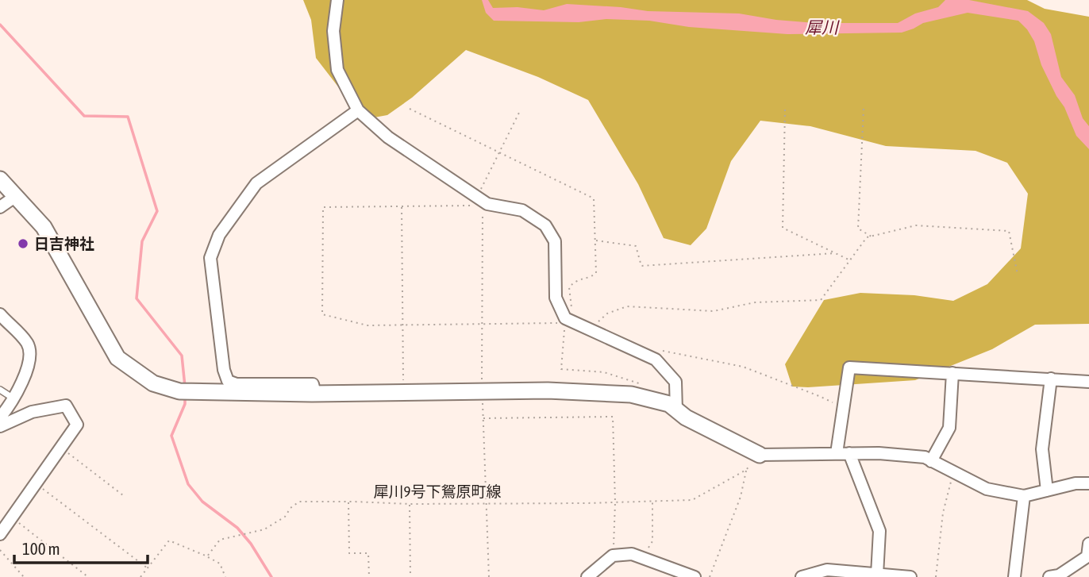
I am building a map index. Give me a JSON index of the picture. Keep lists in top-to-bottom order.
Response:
{
  "streets": {
    "path": ["犀川9号下鴛原町線"]
  },
  "water": ["犀川"],
  "places": ["日吉神社"],
  "scale_bar": "100 m"
}
